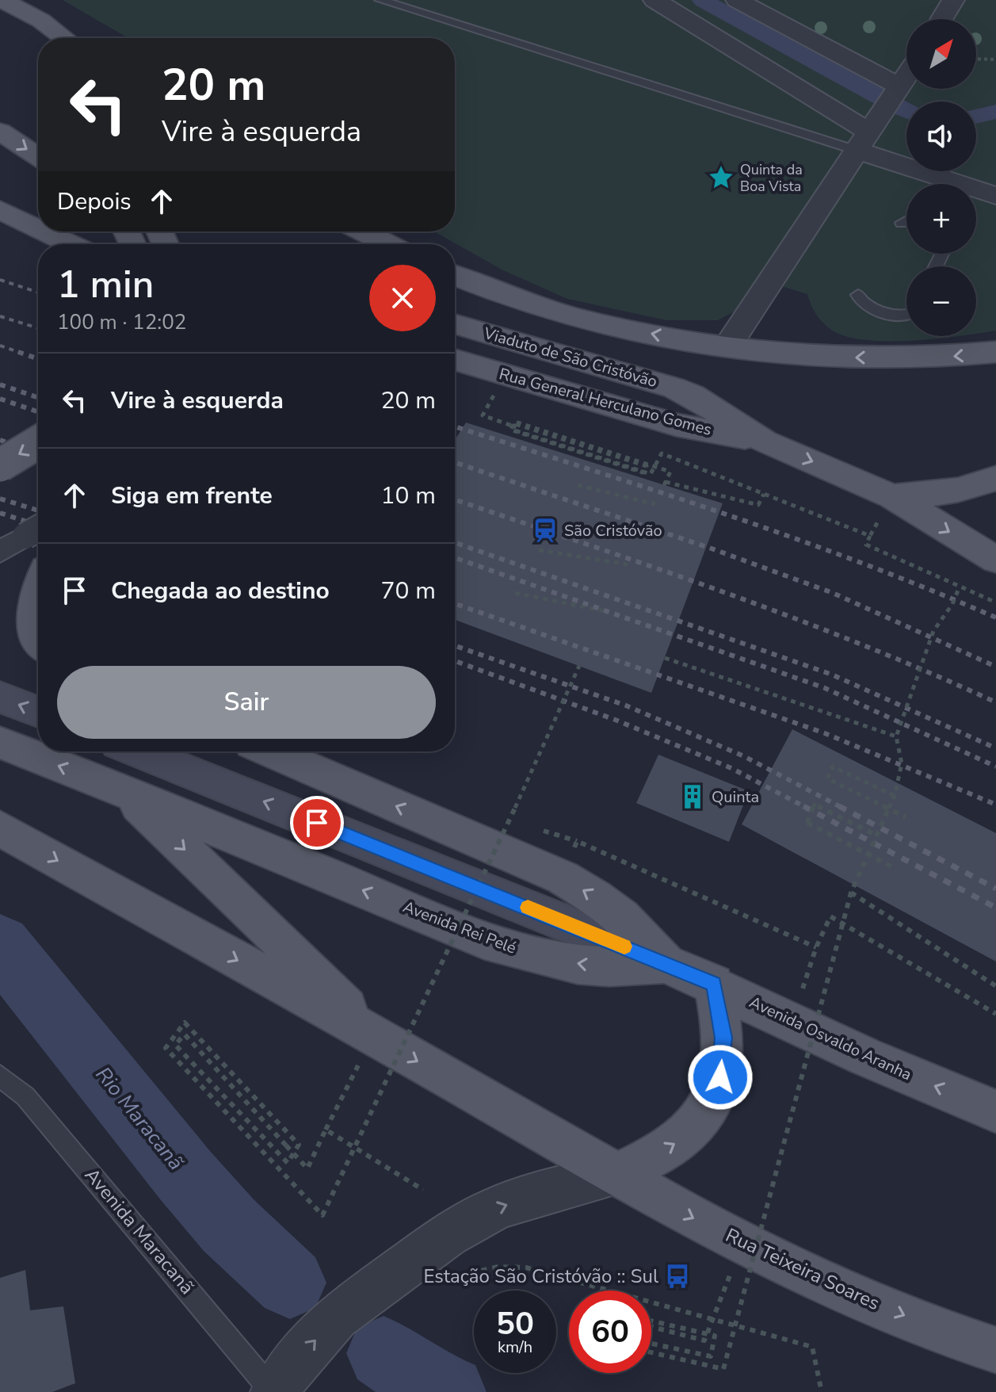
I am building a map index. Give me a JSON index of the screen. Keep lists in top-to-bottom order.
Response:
{
  "streets": {
    "main road": [
      "Viaduto de São Cristóvão",
      "Rua General Herculano Gomes",
      "Avenida Rei Pelé",
      "Avenida Osvaldo Aranha",
      "Rua Teixeira Soares"
    ],
    "lane": ["Avenida Maracanã"]
  },
  "crossings": [
    ["Viaduto de São Cristóvão", "Rua General Herculano Gomes"],
    ["Avenida Rei Pelé", "Avenida Osvaldo Aranha"]
  ],
  "one_way": ["Avenida Osvaldo Aranha", "Rua Teixeira Soares"],
  "water": ["Rio Maracanã"],
  "places": {
    "place": ["Quinta da Boa Vista"],
    "station": ["São Cristóvão"],
    "building": ["Quinta"],
    "bus stop": ["Estação São Cristóvão :: Sul"]
  },
  "north": "top right",
  "page": {
    "map_buttons": ["+", "−"],
    "turn": ["20 m", "Vire à esquerda"],
    "then": "Depois",
    "heading": ["1 min", "100 m · 12:02"],
    "list": [
      {
        "name": "Vire à esquerda",
        "value": "20 m"
      },
      {
        "name": "Siga em frente",
        "value": "10 m"
      },
      {
        "name": "Chegada ao destino",
        "value": "70 m"
      }
    ],
    "buttons": "Sair",
    "speed": "50 km/h",
    "limit": "60"
  }
}
